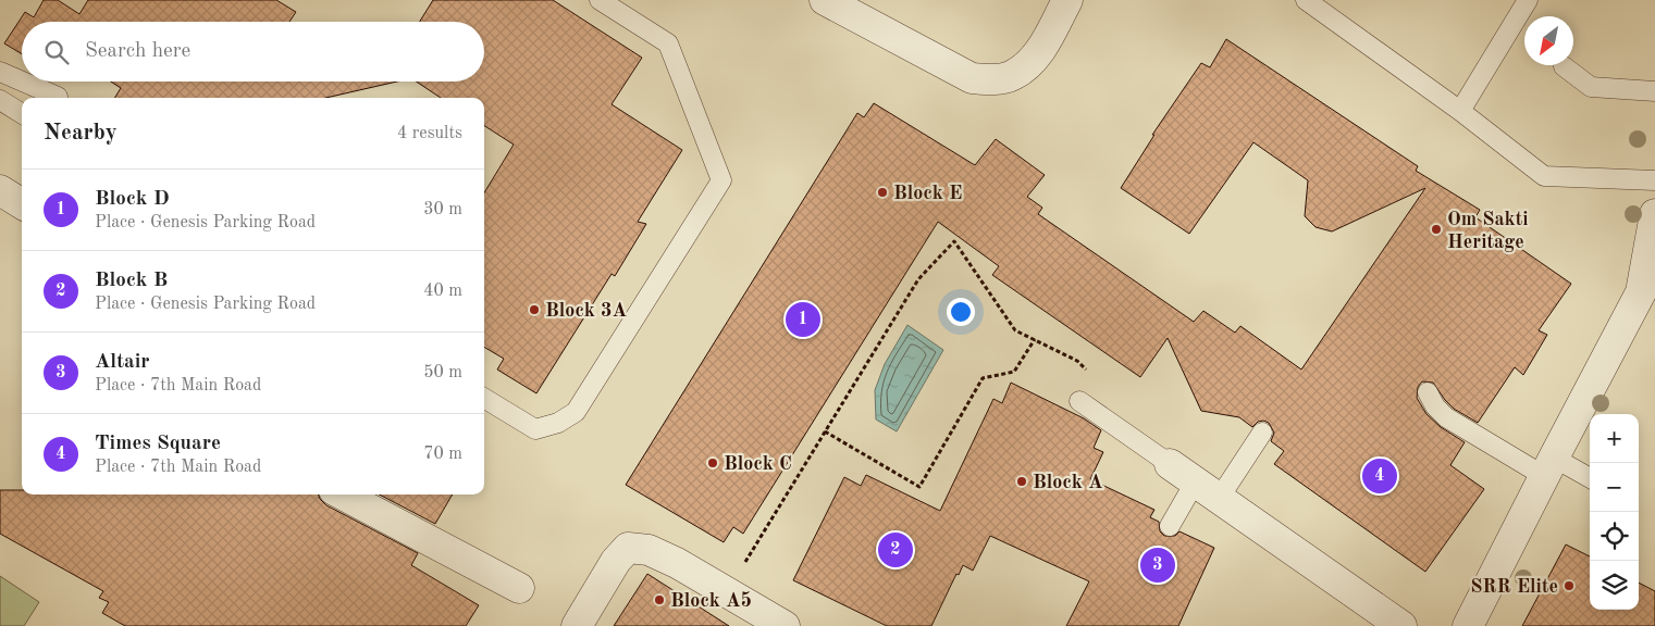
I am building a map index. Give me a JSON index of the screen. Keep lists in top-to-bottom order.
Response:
{
  "places": [
    "Block E",
    "Om Sakti Heritage",
    "Block 3A",
    "Block C",
    "Block A",
    "SRR Elite",
    "Block A5"
  ],
  "north": "bottom left",
  "page": {
    "search": "Search here",
    "heading": ["Nearby", "4 results"],
    "list": [
      {
        "mark": "1",
        "name": "Block D",
        "note": "Place · Genesis Parking Road",
        "value": "30 m"
      },
      {
        "mark": "2",
        "name": "Block B",
        "note": "Place · Genesis Parking Road",
        "value": "40 m"
      },
      {
        "mark": "3",
        "name": "Altair",
        "note": "Place · 7th Main Road",
        "value": "50 m"
      },
      {
        "mark": "4",
        "name": "Times Square",
        "note": "Place · 7th Main Road",
        "value": "70 m"
      }
    ],
    "pins": [
      "1",
      "4",
      "2",
      "3"
    ],
    "map_buttons": ["+", "−"]
  }
}
